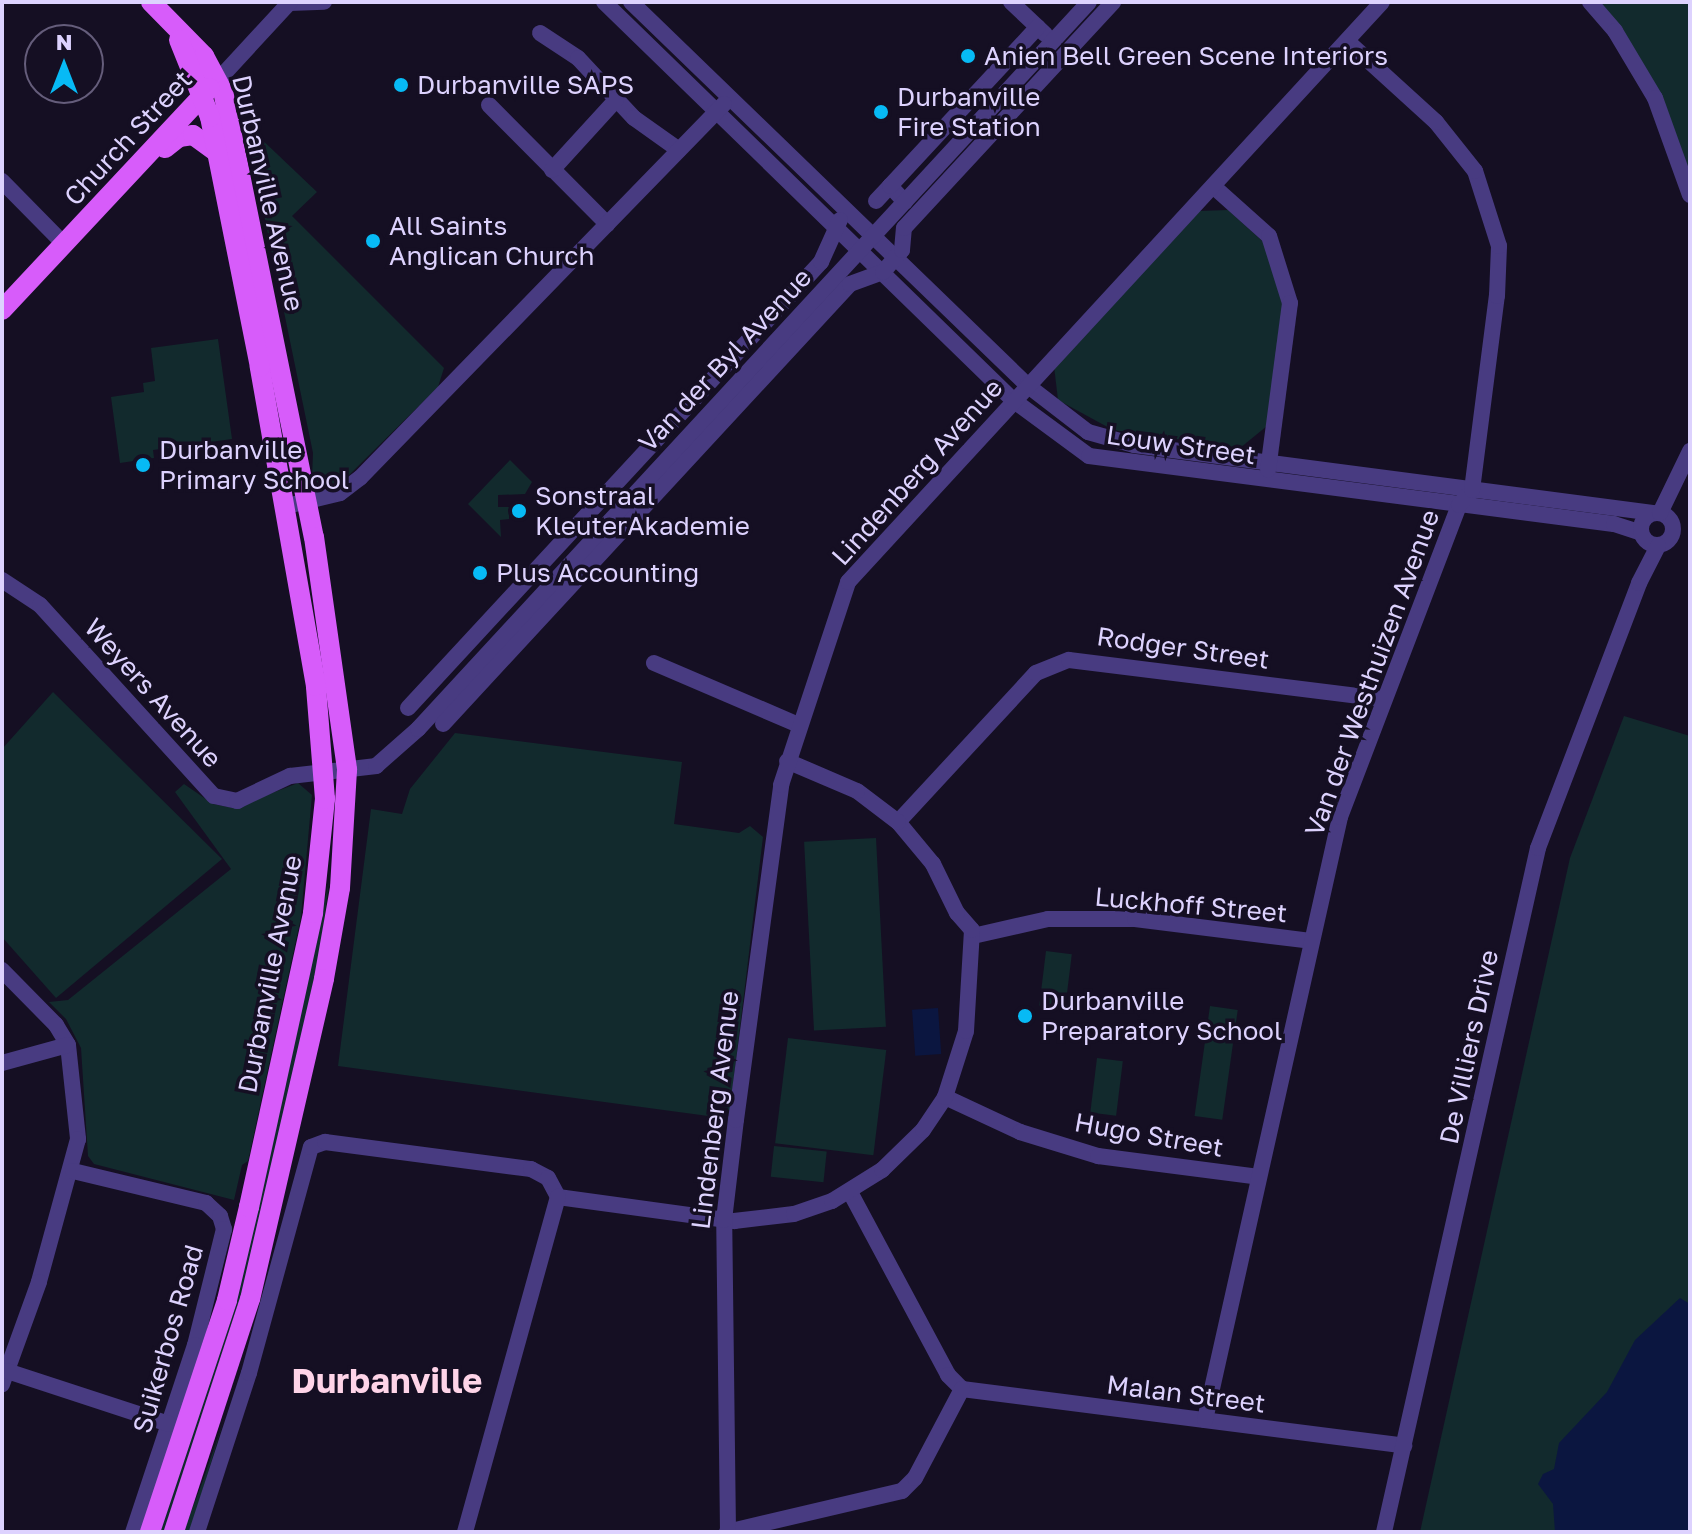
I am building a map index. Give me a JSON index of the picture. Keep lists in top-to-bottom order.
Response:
{
  "streets": {
    "main road": ["Church Street", "Durbanville Avenue"],
    "street": [
      "Van der Byl Avenue",
      "Louw Street",
      "Lindenberg Avenue",
      "Rodger Street",
      "Van der Westhuizen Avenue",
      "Weyers Avenue",
      "Luckhoff Street",
      "De Villiers Drive",
      "Hugo Street",
      "Suikerbos Road",
      "Malan Street"
    ]
  },
  "crossings": [
    ["Church Street", "Durbanville Avenue"],
    ["Durbanville Avenue", "Van der Byl Avenue"],
    ["Durbanville Avenue", "Weyers Avenue"],
    ["Van der Byl Avenue", "Louw Street"],
    ["Van der Byl Avenue", "Weyers Avenue"],
    ["Louw Street", "Lindenberg Avenue"],
    ["Louw Street", "Van der Westhuizen Avenue"],
    ["Louw Street", "De Villiers Drive"],
    ["Lindenberg Avenue", "Van der Westhuizen Avenue"],
    ["Rodger Street", "Van der Westhuizen Avenue"],
    ["Van der Westhuizen Avenue", "Luckhoff Street"],
    ["Van der Westhuizen Avenue", "Hugo Street"],
    ["Van der Westhuizen Avenue", "Malan Street"],
    ["De Villiers Drive", "Malan Street"]
  ],
  "districts": ["Durbanville"],
  "places": [
    "Anien Bell Green Scene Interiors",
    "Durbanville SAPS",
    "Durbanville Fire Station",
    "All Saints Anglican Church",
    "Durbanville Primary School",
    "Sonstraal KleuterAkademie",
    "Plus Accounting",
    "Durbanville Preparatory School"
  ],
  "north": "top"
}
